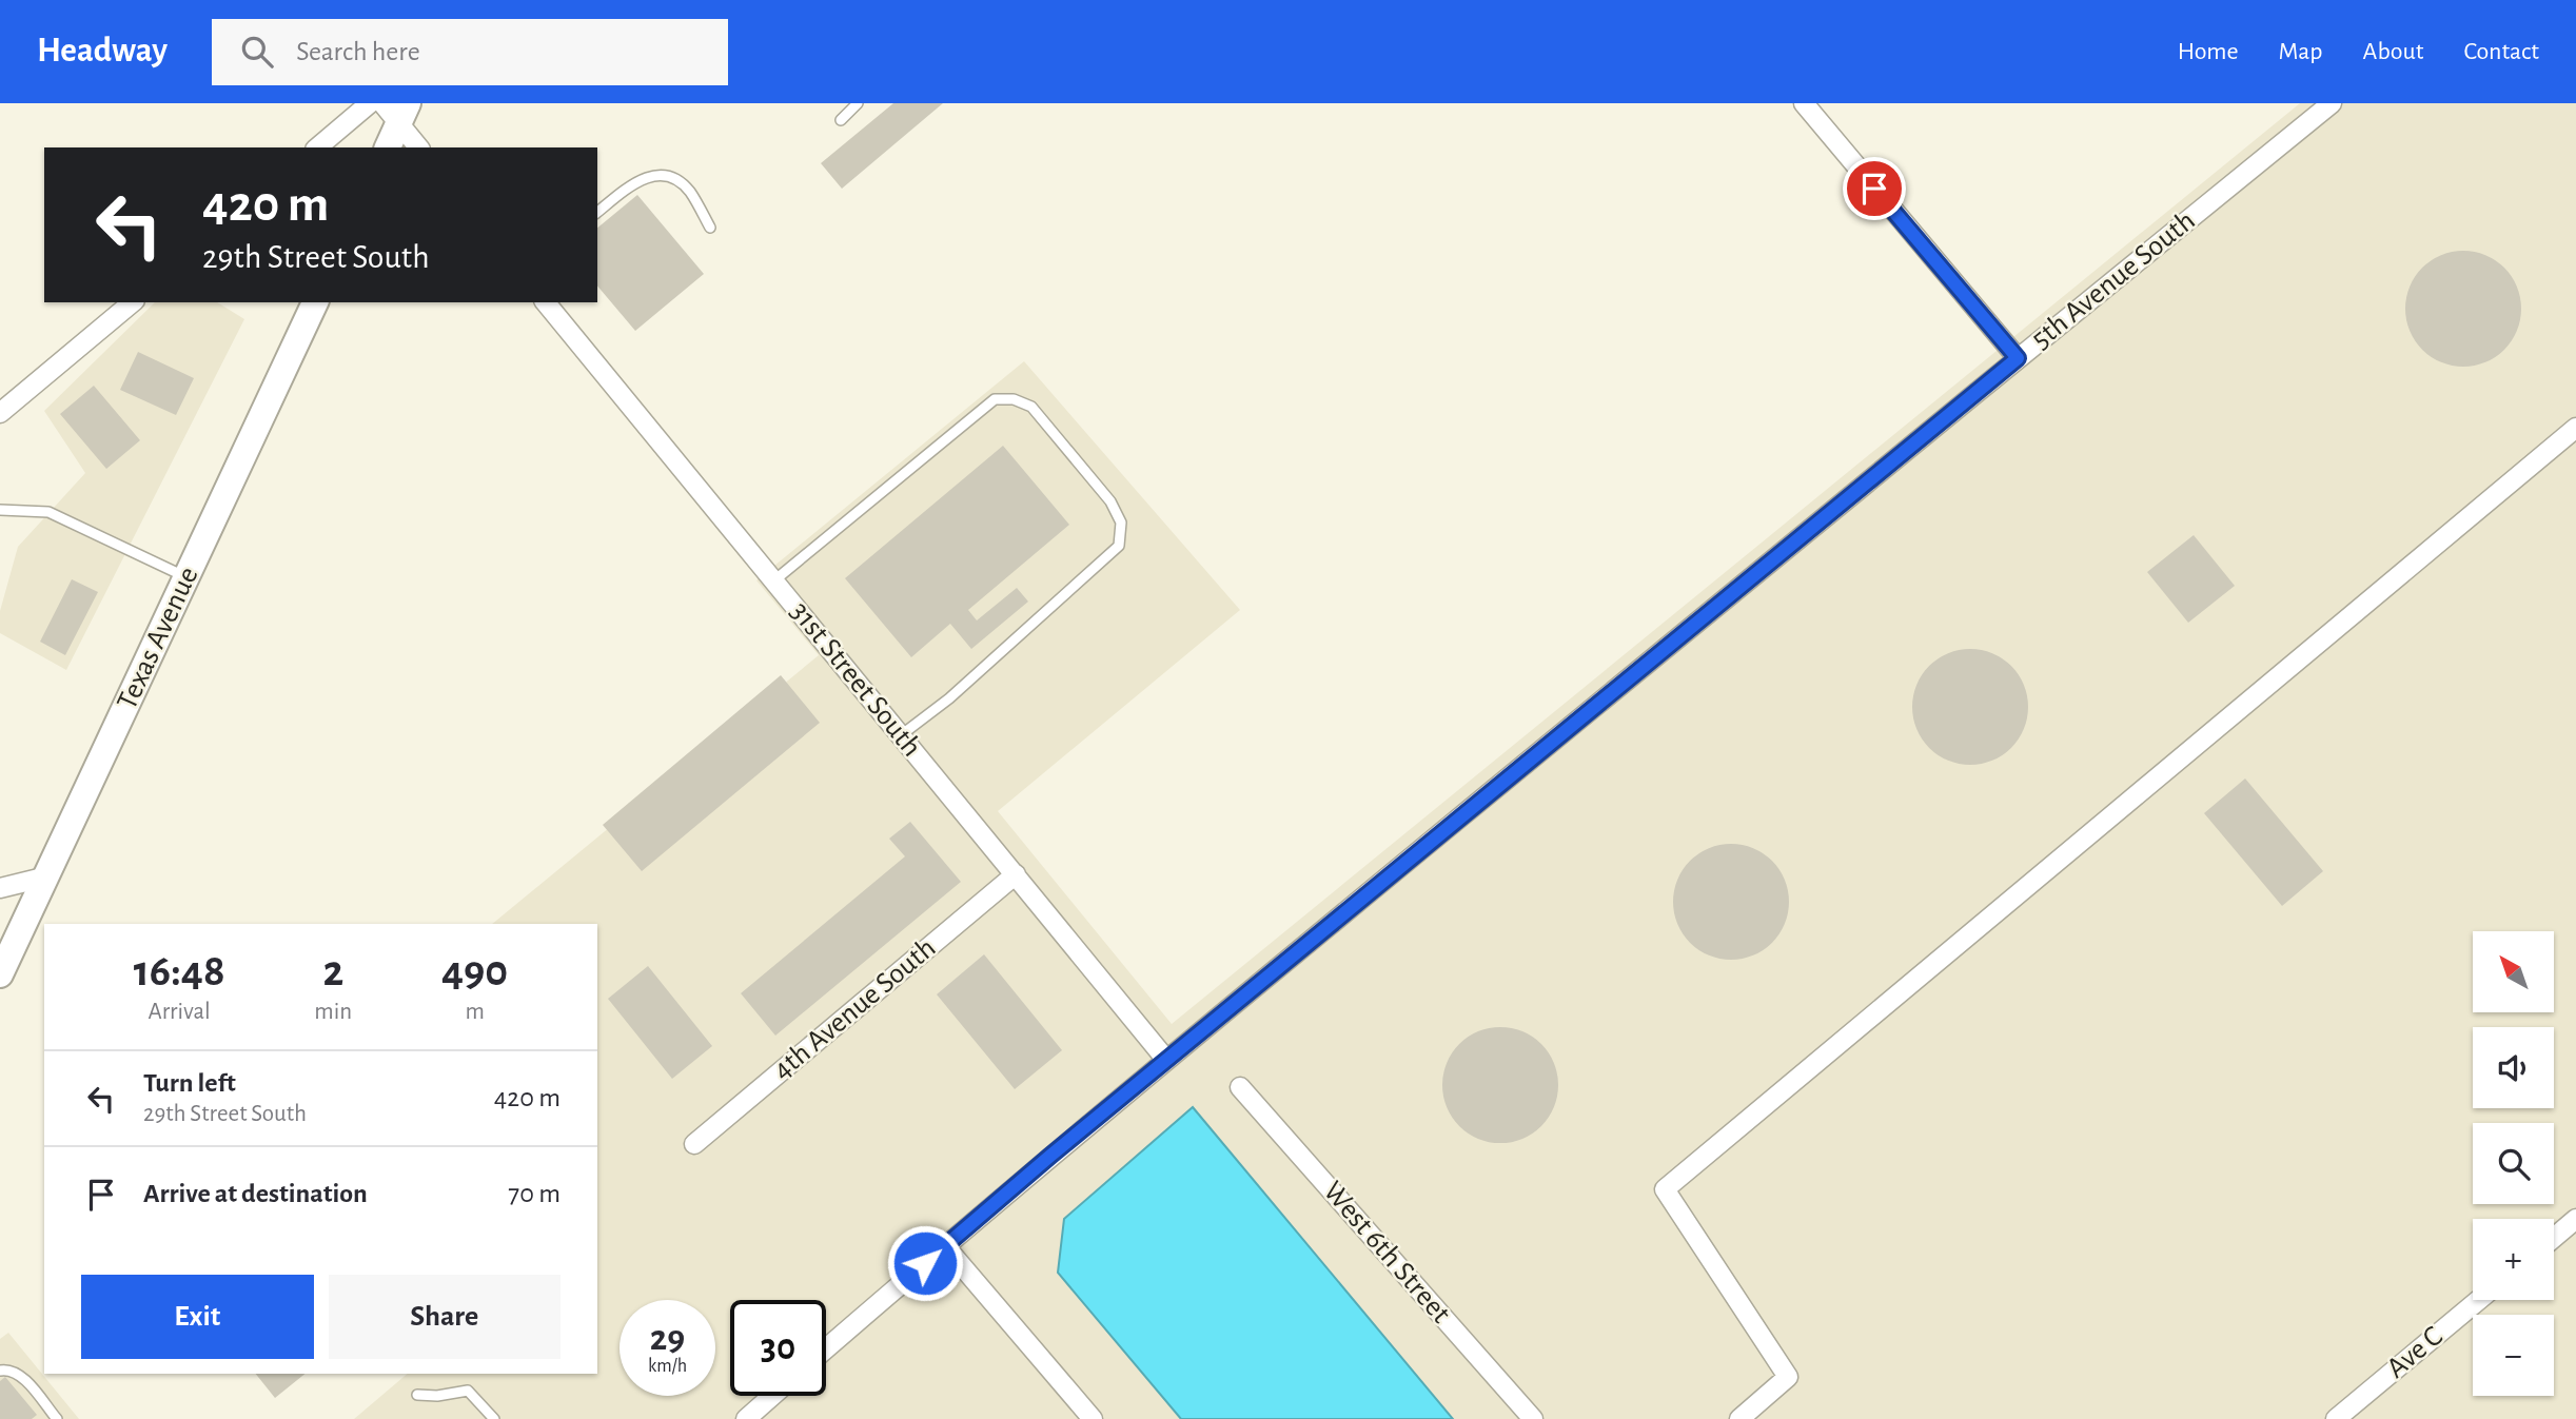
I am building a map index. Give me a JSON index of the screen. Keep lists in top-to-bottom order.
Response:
{
  "streets": {
    "main road": ["Texas Avenue"],
    "street": [
      "5th Avenue South",
      "31st Street South",
      "4th Avenue South",
      "West 6th Street",
      "Ave C"
    ]
  },
  "crossings": [
    ["5th Avenue South", "31st Street South"],
    ["31st Street South", "4th Avenue South"]
  ],
  "north": "top left",
  "page": {
    "header": "Headway",
    "search": "Search here",
    "nav": [
      "Home",
      "Map",
      "About",
      "Contact"
    ],
    "turn": ["420 m", "29th Street South"],
    "eta": [
      "16:48",
      "Arrival",
      "2",
      "min",
      "490",
      "m"
    ],
    "map_buttons": ["+", "−"],
    "list": [
      {
        "name": "Turn left",
        "note": "29th Street South",
        "value": "420 m"
      },
      {
        "name": "Arrive at destination",
        "value": "70 m"
      }
    ],
    "buttons": ["Exit", "Share"],
    "speed": "29 km/h",
    "limit": "30"
  }
}
